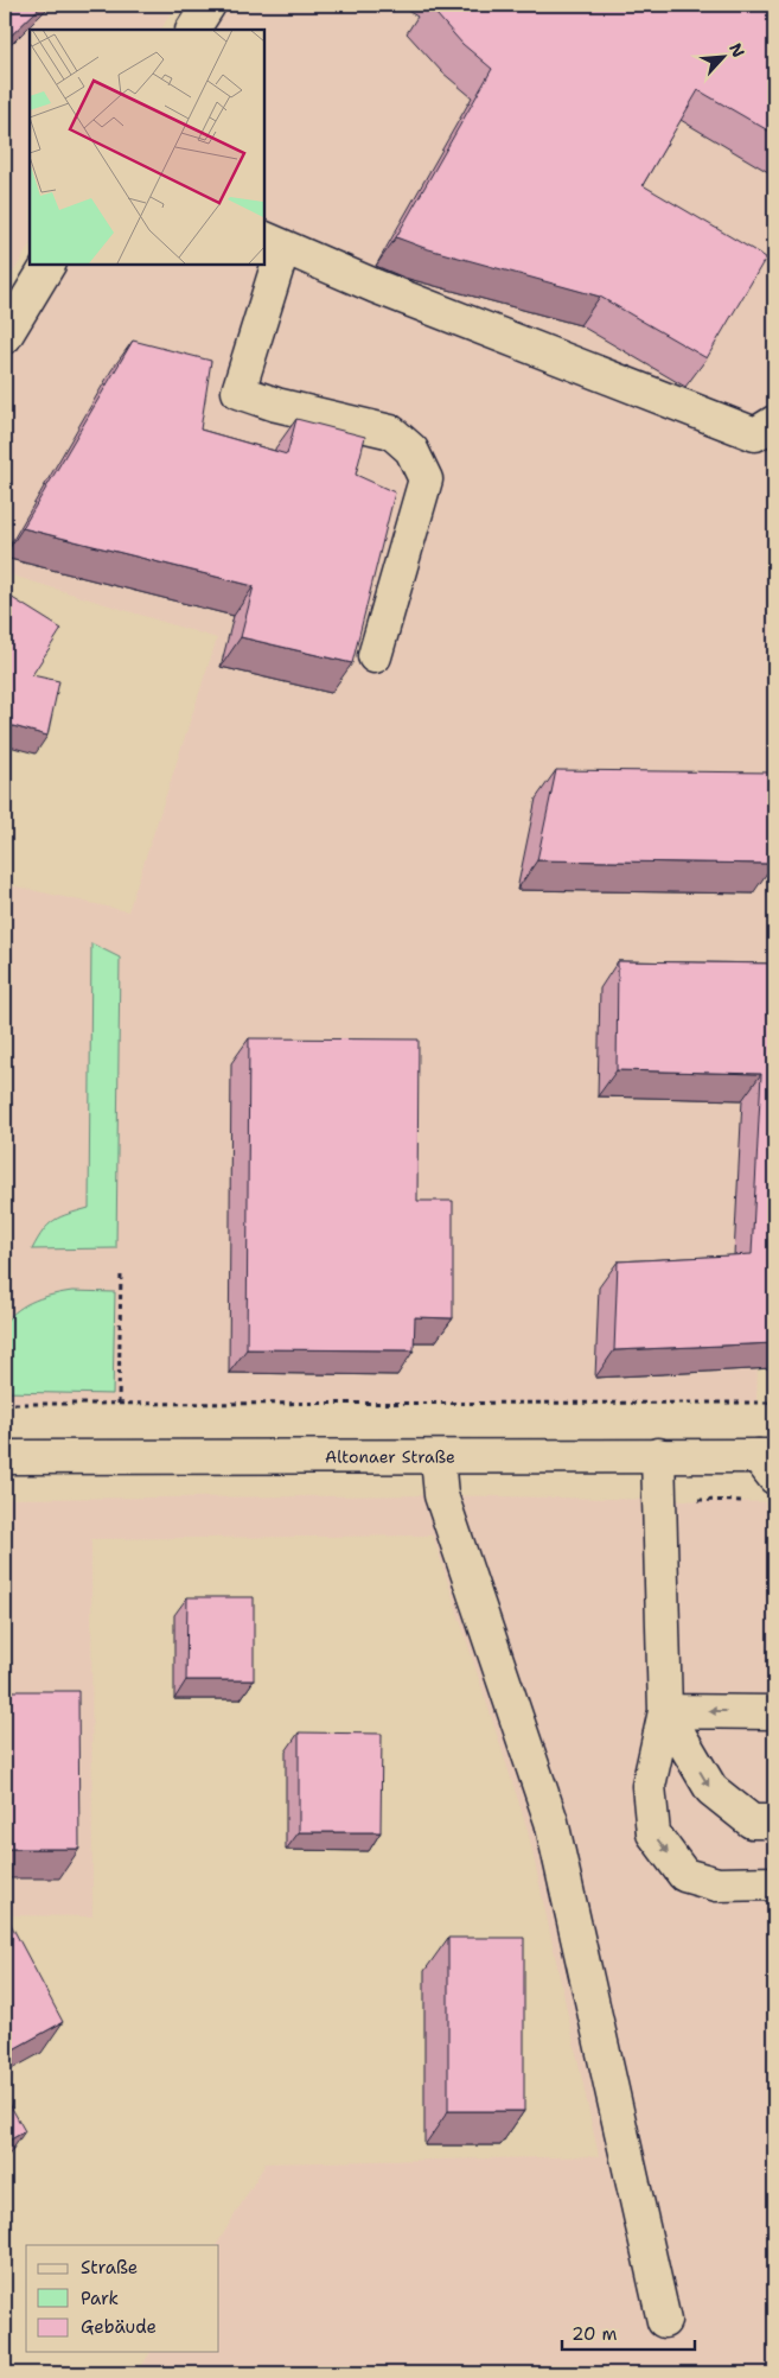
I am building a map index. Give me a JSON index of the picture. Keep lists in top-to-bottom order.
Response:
{
  "streets": {
    "main road": ["Altonaer Straße"]
  },
  "legend": ["Straße", "Park", "Gebäude"],
  "scale_bar": "20 m",
  "north": "top right"
}
